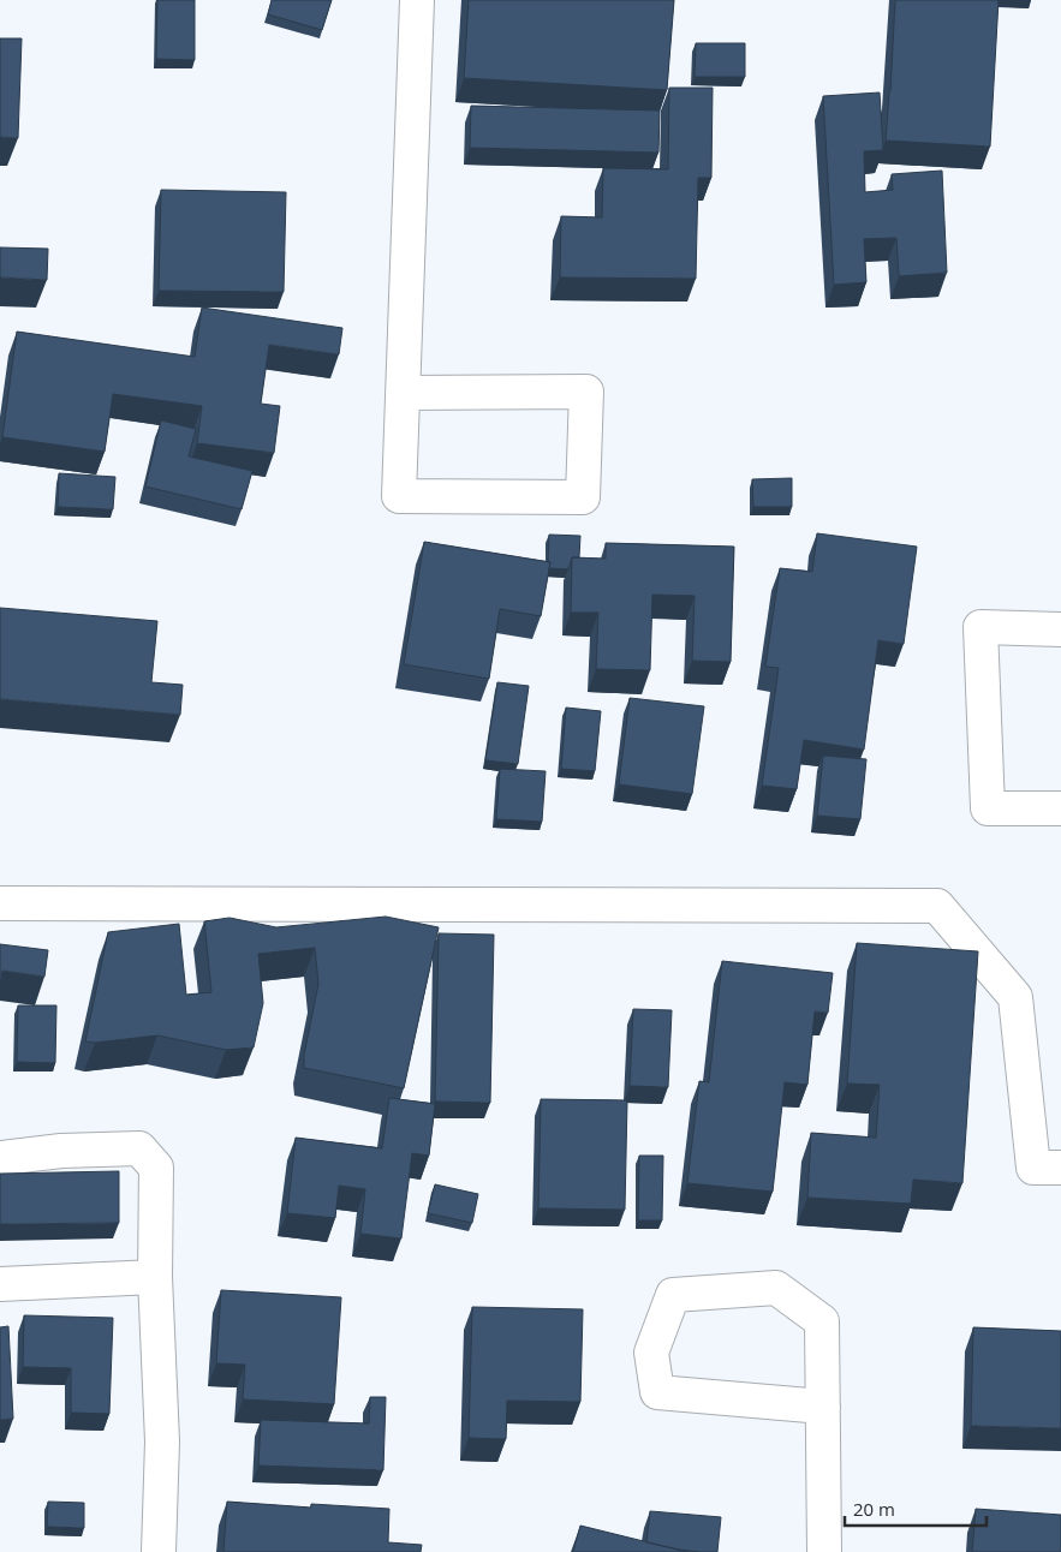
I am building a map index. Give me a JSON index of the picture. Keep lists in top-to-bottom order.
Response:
{
  "scale_bar": "20 m"
}
